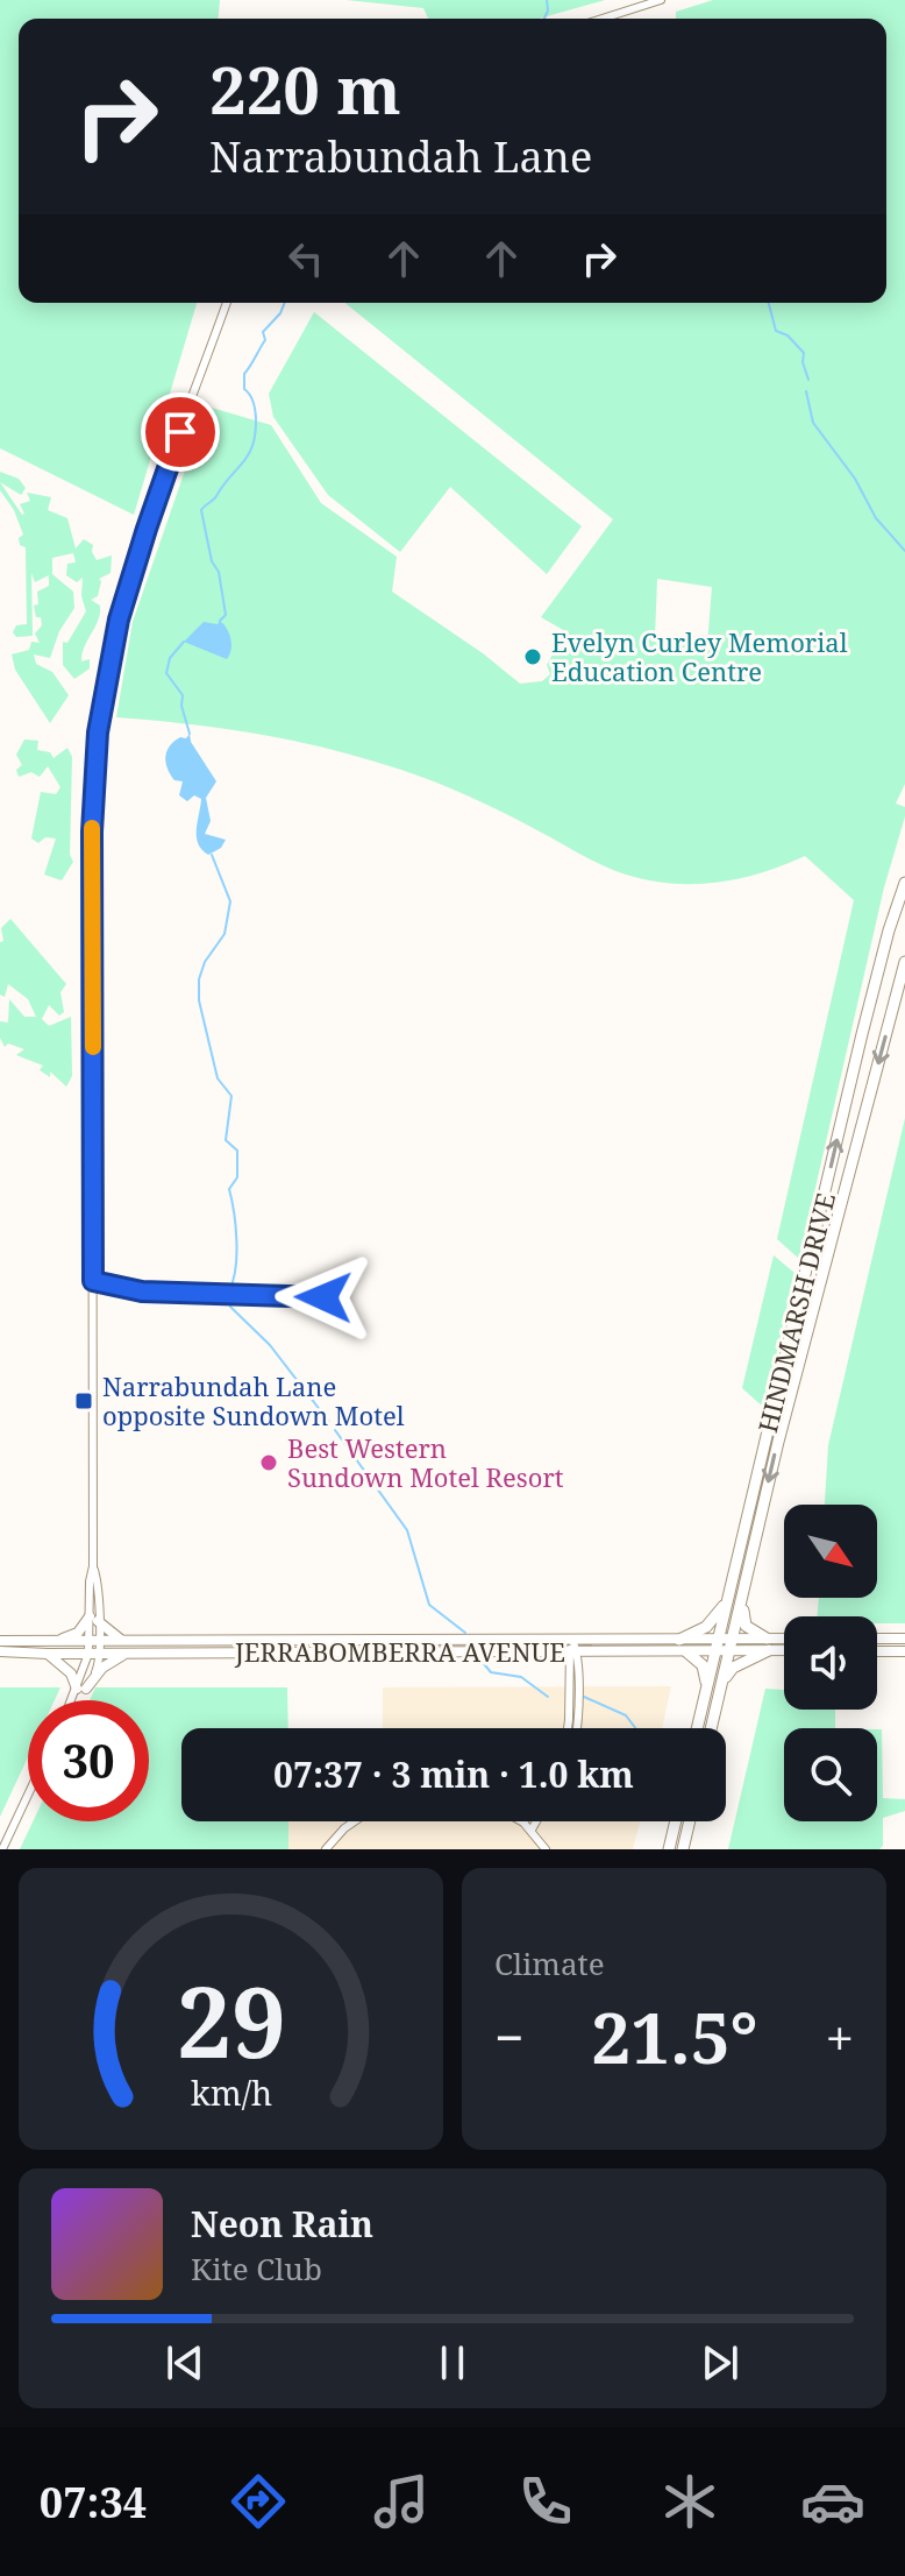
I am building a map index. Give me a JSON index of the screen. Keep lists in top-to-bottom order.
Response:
{
  "streets": {
    "main road": ["HINDMARSH DRIVE"],
    "street": ["JERRABOMBERRA AVENUE"]
  },
  "crossings": [
    ["HINDMARSH DRIVE", "JERRABOMBERRA AVENUE"]
  ],
  "places": {
    "other": ["Evelyn Curley Memorial Education Centre", "Best Western Sundown Motel Resort"],
    "transit": ["Narrabundah Lane opposite Sundown Motel"]
  },
  "north": "bottom right",
  "page": {
    "turn": ["220 m", "Narrabundah Lane"],
    "limit": "30",
    "trip": "07:37 · 3 min · 1.0 km",
    "tile": "Climate",
    "heat": ["−", "21.5°", "+"],
    "song": ["Neon Rain", "Kite Club"],
    "tabs": "07:34",
    "gauge": ["29", "km/h"]
  }
}
